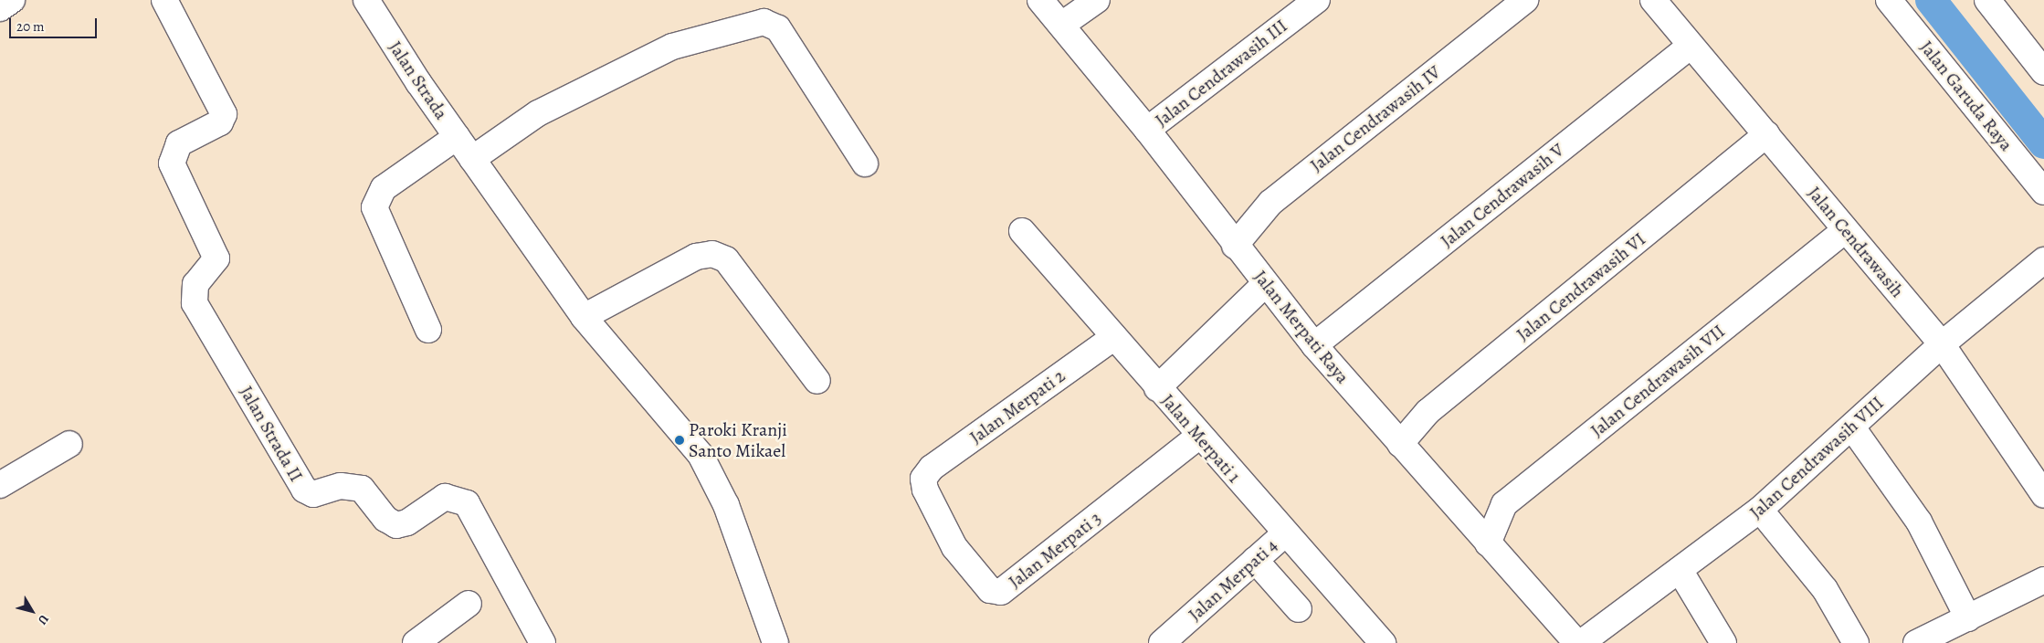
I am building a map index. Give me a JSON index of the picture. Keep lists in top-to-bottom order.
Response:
{
  "streets": {
    "street": [
      "Jalan Cendrawasih III",
      "Jalan Strada",
      "Jalan Garuda Raya",
      "Jalan Cendrawasih IV",
      "Jalan Cendrawasih V",
      "Jalan Cendrawasih",
      "Jalan Cendrawasih VI",
      "Jalan Merpati Raya",
      "Jalan Cendrawasih VII",
      "Jalan Merpati 2",
      "Jalan Strada II",
      "Jalan Merpati 1",
      "Jalan Cendrawasih VIII",
      "Jalan Merpati 3",
      "Jalan Merpati 4"
    ]
  },
  "crossings": [
    ["Jalan Cendrawasih III", "Jalan Merpati Raya"],
    ["Jalan Cendrawasih IV", "Jalan Merpati Raya"],
    ["Jalan Cendrawasih V", "Jalan Cendrawasih"],
    ["Jalan Cendrawasih V", "Jalan Merpati Raya"],
    ["Jalan Cendrawasih", "Jalan Cendrawasih VI"],
    ["Jalan Cendrawasih", "Jalan Cendrawasih VII"],
    ["Jalan Cendrawasih", "Jalan Cendrawasih VIII"],
    ["Jalan Cendrawasih VI", "Jalan Merpati Raya"],
    ["Jalan Merpati Raya", "Jalan Cendrawasih VII"],
    ["Jalan Merpati 2", "Jalan Merpati 1"],
    ["Jalan Merpati 2", "Jalan Merpati 3"],
    ["Jalan Merpati 1", "Jalan Merpati 3"],
    ["Jalan Merpati 1", "Jalan Merpati 4"]
  ],
  "places": ["Paroki Kranji Santo Mikael"],
  "scale_bar": "20 m",
  "north": "bottom right"
}
